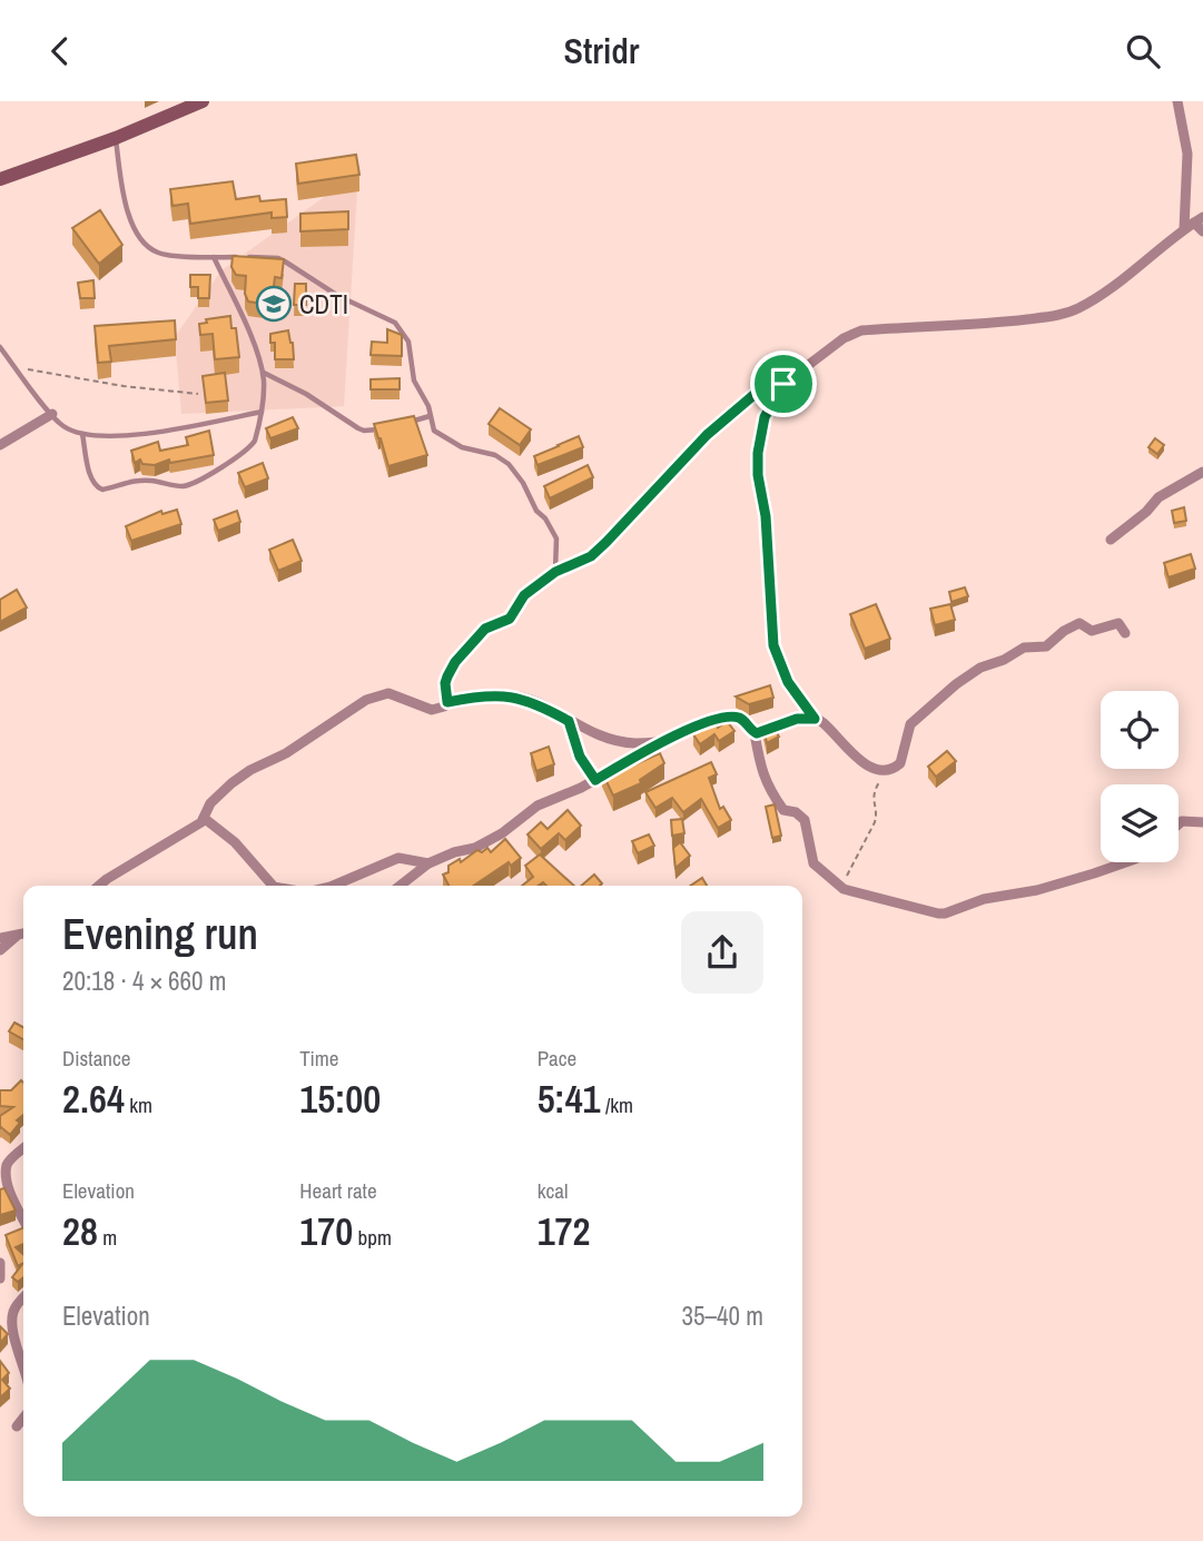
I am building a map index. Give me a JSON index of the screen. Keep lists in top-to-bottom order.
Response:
{
  "places": {
    "school or university": ["CDTI"]
  },
  "page": {
    "header": "Stridr",
    "heading": ["Evening run", "20:18 · 4 × 660 m"],
    "stats": [
      ["Distance", "2.64 km"],
      ["Time", "15:00"],
      ["Pace", "5:41 /km"],
      ["Elevation", "28 m"],
      ["Heart rate", "170 bpm"],
      ["kcal", "172"]
    ],
    "chart": ["Elevation", "35–40 m"]
  }
}
